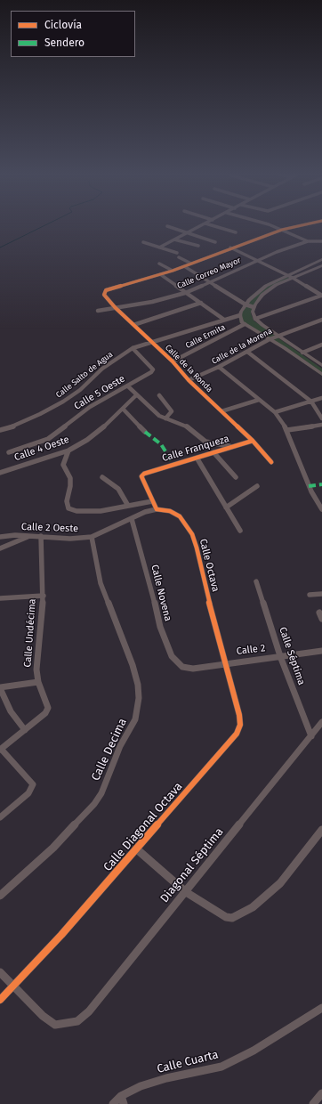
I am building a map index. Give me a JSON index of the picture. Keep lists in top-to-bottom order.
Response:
{
  "streets": {
    "street": [
      "Calle Correo Mayor",
      "Calle Ermita",
      "Calle de la Morena",
      "Calle de la Ronda",
      "Calle Salto de Agua",
      "Calle 5 Oeste",
      "Calle 4 Oeste",
      "Calle Franqueza",
      "Calle 2 Oeste",
      "Calle Octava",
      "Calle Novena",
      "Calle Undécima",
      "Calle 2",
      "Calle Séptima",
      "Calle Decima",
      "Calle Diagonal Octava",
      "Diagonal Séptima",
      "Calle Cuarta"
    ]
  },
  "crossings": [
    ["Calle Correo Mayor", "Calle de la Ronda"],
    ["Calle Ermita", "Calle de la Ronda"],
    ["Calle de la Morena", "Calle de la Ronda"],
    ["Calle de la Ronda", "Calle Salto de Agua"],
    ["Calle de la Ronda", "Calle Franqueza"],
    ["Calle Salto de Agua", "Calle 5 Oeste"],
    ["Calle 2 Oeste", "Calle Octava"],
    ["Calle 2 Oeste", "Calle Novena"],
    ["Calle 2 Oeste", "Calle Undécima"],
    ["Calle 2 Oeste", "Calle Decima"],
    ["Calle Octava", "Calle 2"],
    ["Calle Octava", "Calle Diagonal Octava"],
    ["Calle Novena", "Calle 2"],
    ["Calle 2", "Calle Séptima"],
    ["Calle 2", "Calle Diagonal Octava"],
    ["Calle Séptima", "Diagonal Séptima"],
    ["Calle Diagonal Octava", "Diagonal Séptima"]
  ],
  "legend": ["Ciclovía", "Sendero"]
}
